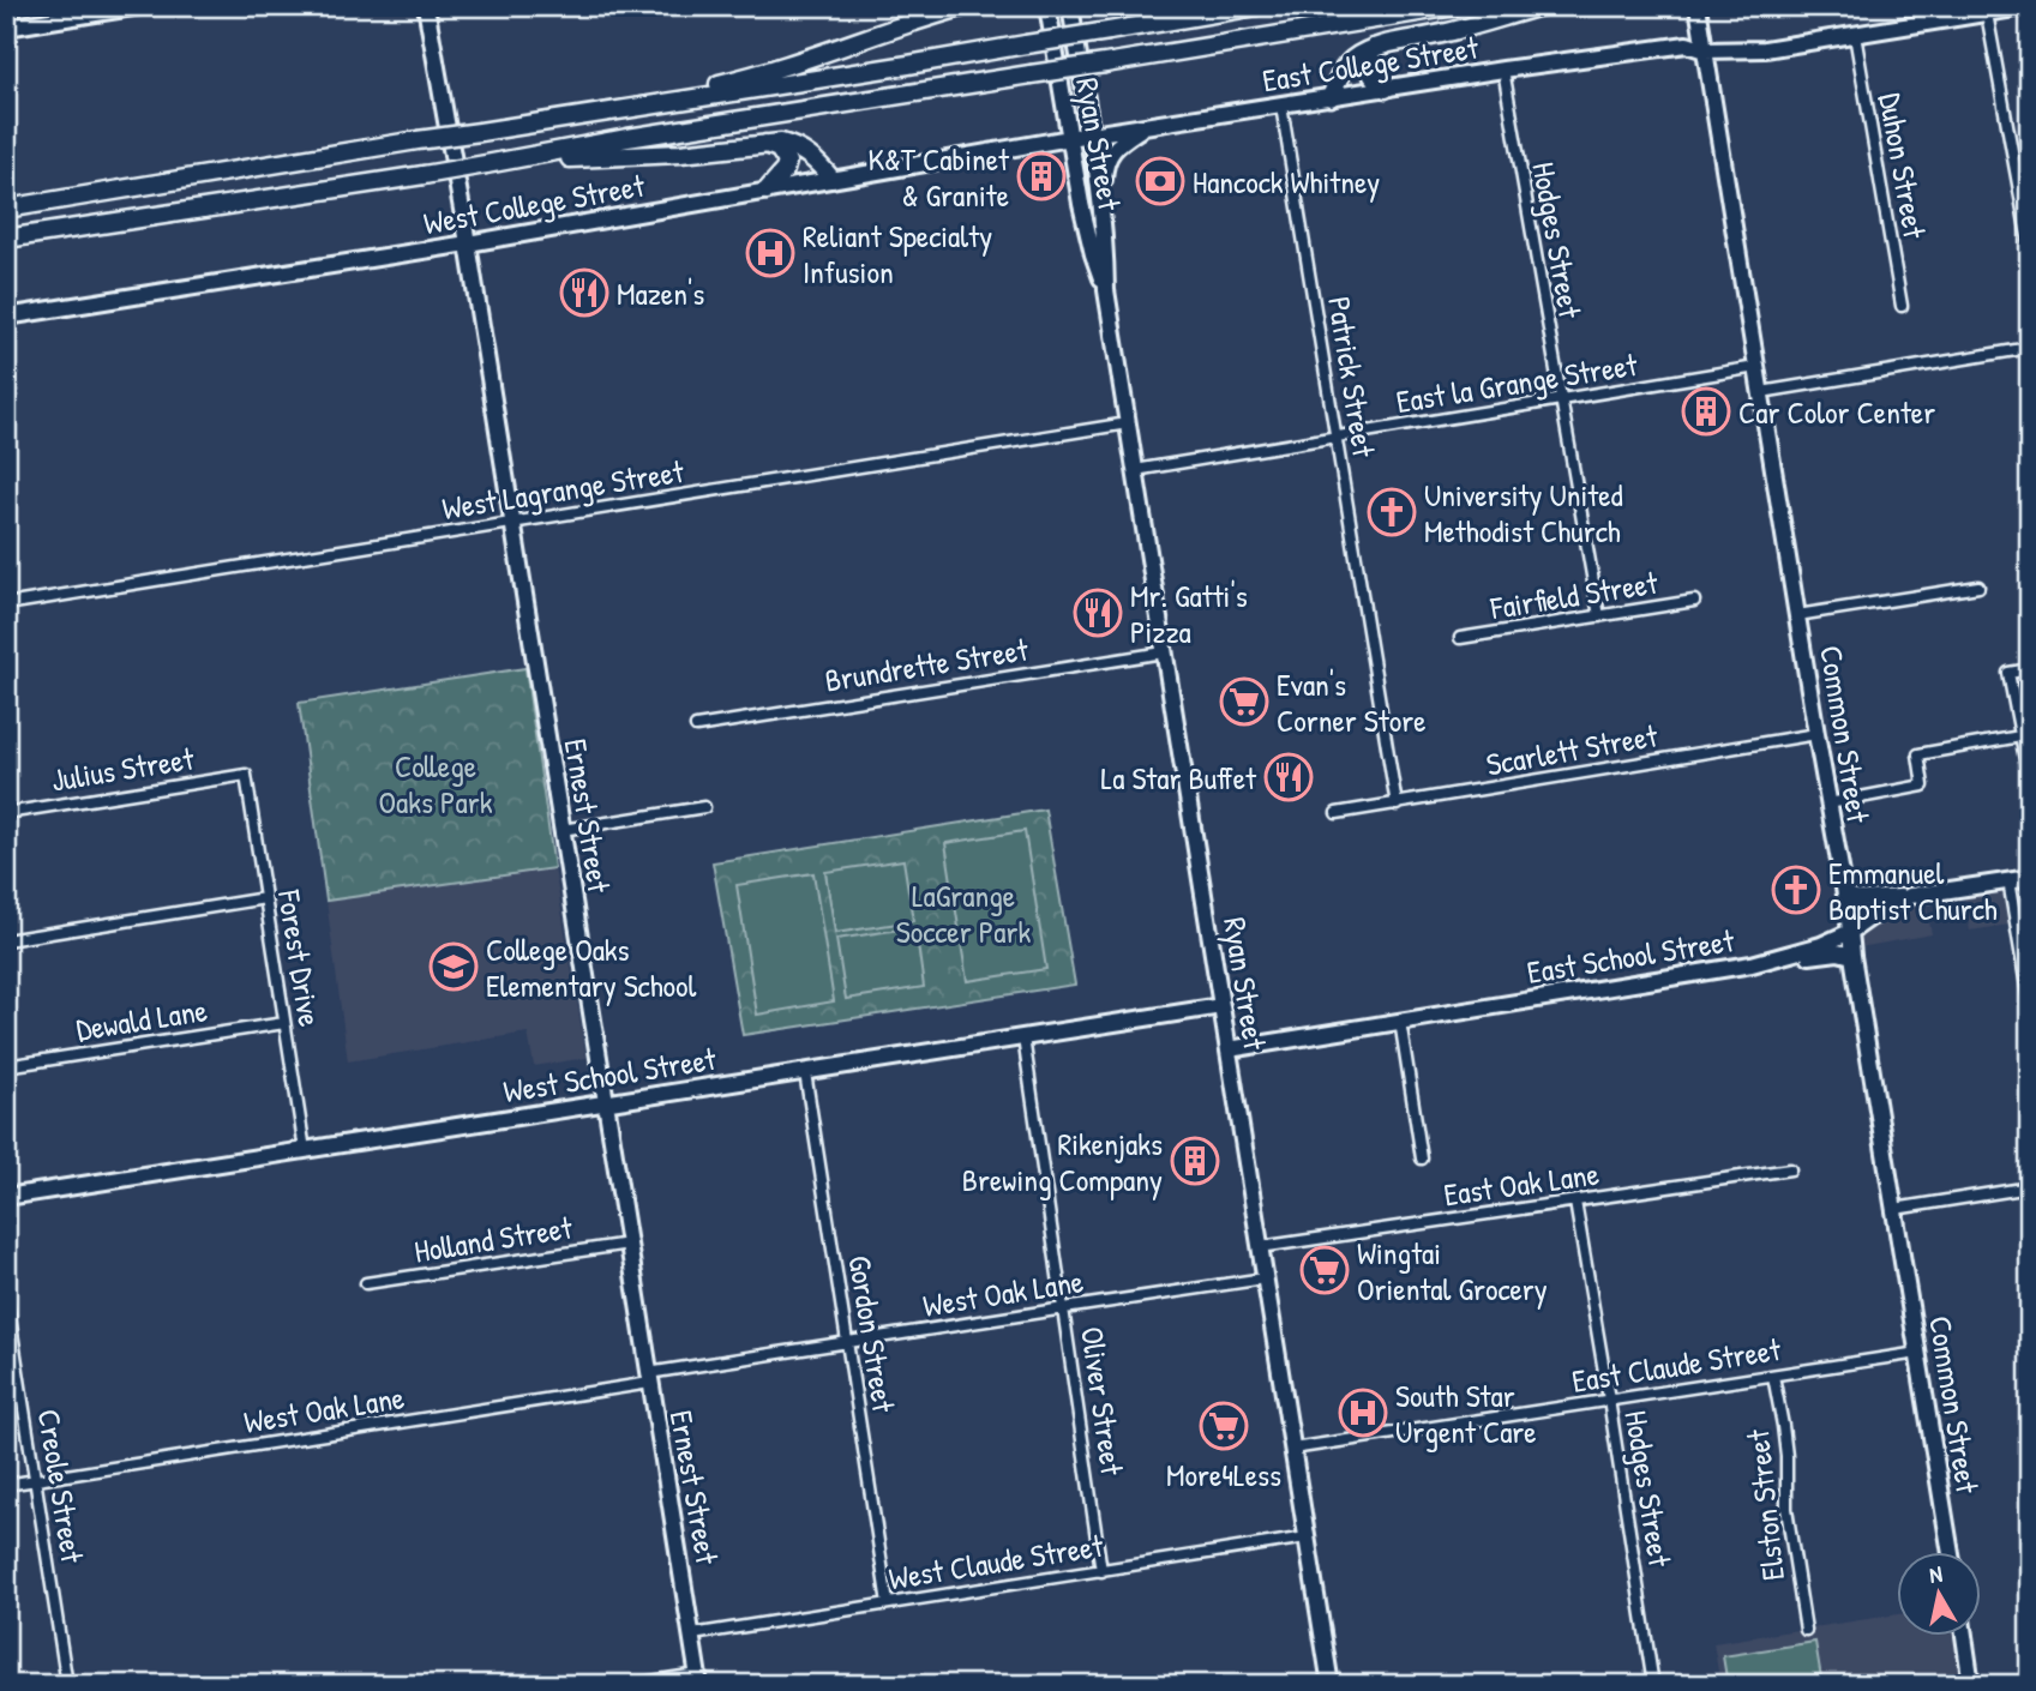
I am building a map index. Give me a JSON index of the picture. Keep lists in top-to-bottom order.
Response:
{
  "streets": {
    "street": [
      "East College Street",
      "Ryan Street",
      "Duhon Street",
      "West College Street",
      "Hodges Street",
      "Patrick Street",
      "East la Grange Street",
      "West Lagrange Street",
      "Fairfield Street",
      "Brundrette Street",
      "Common Street",
      "Scarlett Street",
      "Julius Street",
      "Ernest Street",
      "East School Street",
      "Forest Drive",
      "Dewald Lane",
      "West School Street",
      "East Oak Lane",
      "Holland Street",
      "West Oak Lane",
      "Gordon Street",
      "East Claude Street",
      "Oliver Street",
      "Creole Street",
      "Elston Street",
      "West Claude Street"
    ]
  },
  "crossings": [
    ["East College Street", "Ryan Street"],
    ["East College Street", "Duhon Street"],
    ["East College Street", "West College Street"],
    ["East College Street", "Hodges Street"],
    ["East College Street", "Patrick Street"],
    ["East College Street", "Common Street"],
    ["Ryan Street", "West College Street"],
    ["Ryan Street", "East la Grange Street"],
    ["Ryan Street", "West Lagrange Street"],
    ["Ryan Street", "Brundrette Street"],
    ["Ryan Street", "East School Street"],
    ["Ryan Street", "West School Street"],
    ["Ryan Street", "East Oak Lane"],
    ["Ryan Street", "West Oak Lane"],
    ["Ryan Street", "East Claude Street"],
    ["Ryan Street", "West Claude Street"],
    ["West College Street", "Ernest Street"],
    ["Hodges Street", "East la Grange Street"],
    ["Hodges Street", "Fairfield Street"],
    ["Hodges Street", "East Oak Lane"],
    ["Hodges Street", "East Claude Street"],
    ["Patrick Street", "East la Grange Street"],
    ["Patrick Street", "Scarlett Street"],
    ["East la Grange Street", "Common Street"],
    ["West Lagrange Street", "Ernest Street"],
    ["Common Street", "Scarlett Street"],
    ["Common Street", "East School Street"],
    ["Common Street", "East Claude Street"],
    ["Julius Street", "Forest Drive"],
    ["Ernest Street", "West School Street"],
    ["Ernest Street", "Holland Street"],
    ["Ernest Street", "West Oak Lane"],
    ["Ernest Street", "West Claude Street"],
    ["Forest Drive", "Dewald Lane"],
    ["Forest Drive", "West School Street"],
    ["West School Street", "Gordon Street"],
    ["West School Street", "Oliver Street"],
    ["West Oak Lane", "Gordon Street"],
    ["West Oak Lane", "Oliver Street"],
    ["West Oak Lane", "Creole Street"],
    ["Gordon Street", "West Claude Street"],
    ["East Claude Street", "Elston Street"],
    ["Oliver Street", "West Claude Street"]
  ],
  "parks": ["College Oaks Park", "LaGrange Soccer Park"],
  "places": {
    "building": ["K&T Cabinet & Granite", "Car Color Center", "Rikenjaks Brewing Company"],
    "bank": ["Hancock Whitney"],
    "hospital": ["Reliant Specialty Infusion", "South Star Urgent Care"],
    "restaurant": ["Mazen's", "Mr. Gatti's Pizza", "La Star Buffet"],
    "church": ["University United Methodist Church", "Emmanuel Baptist Church"],
    "supermarket": ["Evan's Corner Store", "Wingtai Oriental Grocery", "More4Less"],
    "school or university": ["College Oaks Elementary School"]
  },
  "north": "top"
}
